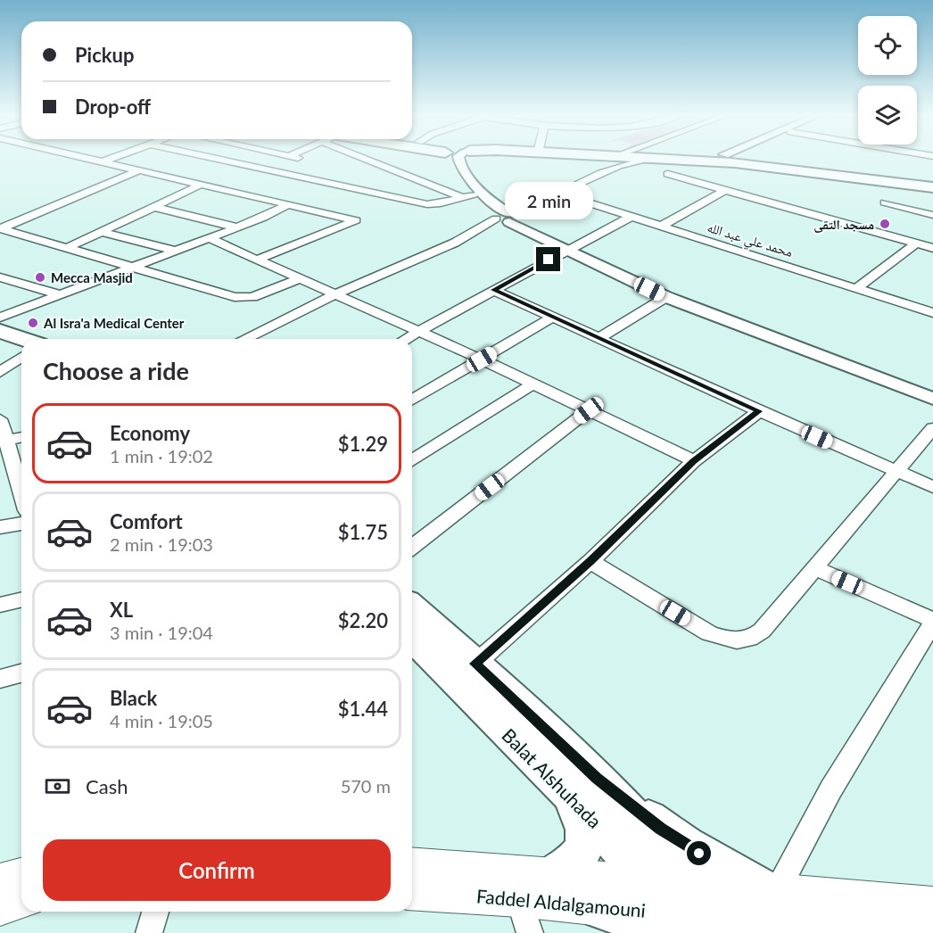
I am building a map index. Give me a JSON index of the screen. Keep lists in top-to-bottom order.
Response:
{
  "streets": {
    "main road": ["Balat Alshuhada", "Faddel Aldalgamouni"],
    "street": ["محمد علي عبد الله"]
  },
  "crossings": [
    ["Balat Alshuhada", "Faddel Aldalgamouni"]
  ],
  "places": ["مسجد التقى", "Mecca Masjid", "Al Isra'a Medical Center"],
  "page": {
    "banner": ["Pickup", "Drop-off"],
    "bubble": "2 min",
    "heading": "Choose a ride",
    "list": [
      {
        "name": "Economy",
        "note": "1 min · 19:02",
        "value": "$1.29"
      },
      {
        "name": "Comfort",
        "note": "2 min · 19:03",
        "value": "$1.75"
      },
      {
        "name": "XL",
        "note": "3 min · 19:04",
        "value": "$2.20"
      },
      {
        "name": "Black",
        "note": "4 min · 19:05",
        "value": "$1.44"
      }
    ],
    "pay": ["Cash", "570 m"],
    "buttons": "Confirm"
  }
}
